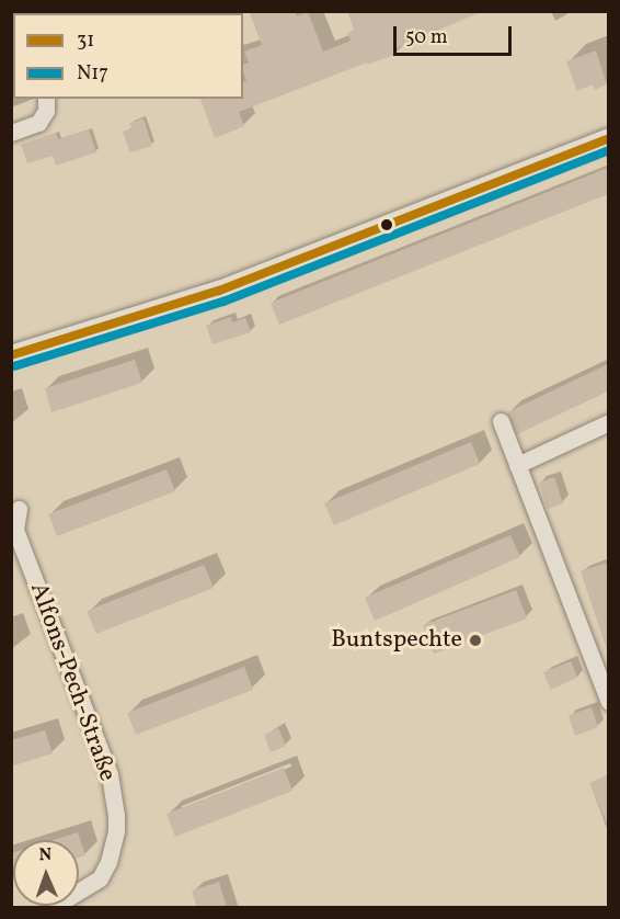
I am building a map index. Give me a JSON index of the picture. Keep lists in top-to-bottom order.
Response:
{
  "streets": {
    "street": ["Alfons-Pech-Straße"]
  },
  "places": ["Buntspechte"],
  "lines": ["transit line 31", "transit line N17"],
  "legend": ["31", "N17"],
  "scale_bar": "50 m",
  "north": "top"
}
